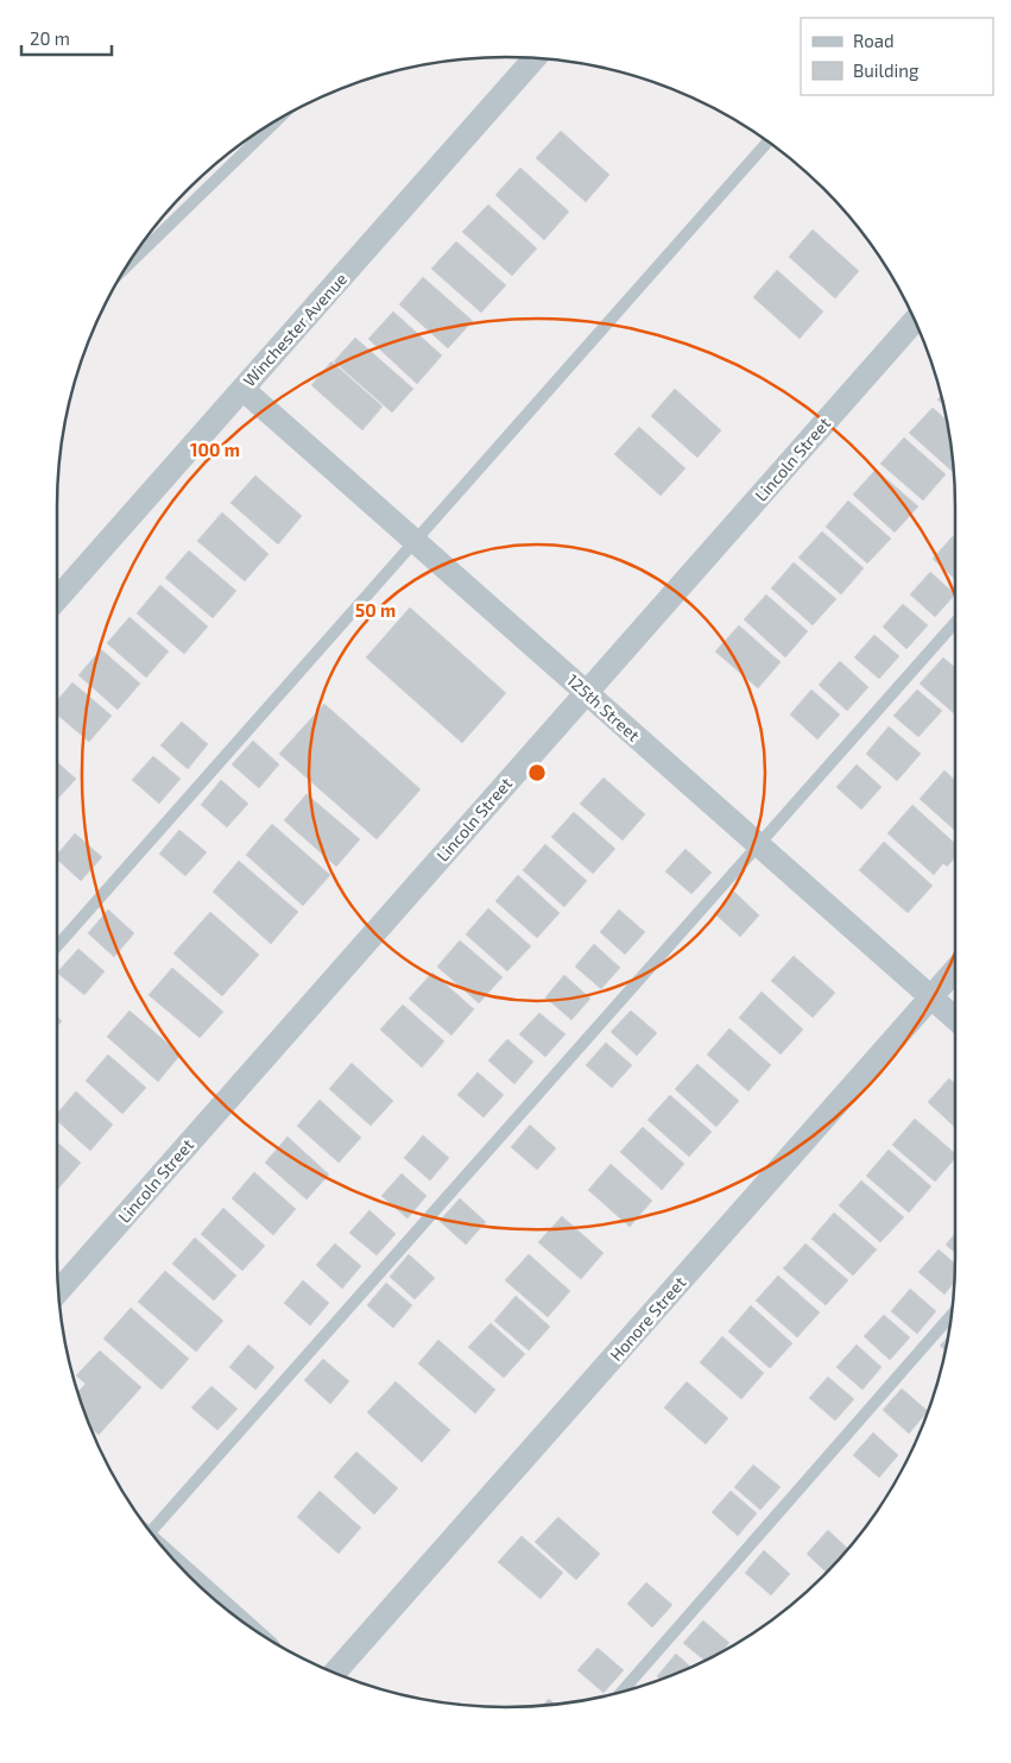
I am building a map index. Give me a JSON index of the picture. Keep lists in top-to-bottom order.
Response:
{
  "streets": {
    "street": [
      "Winchester Avenue",
      "Lincoln Street",
      "125th Street",
      "Honore Street"
    ]
  },
  "crossings": [
    ["Winchester Avenue", "125th Street"],
    ["Lincoln Street", "125th Street"],
    ["125th Street", "Honore Street"]
  ],
  "legend": ["Road", "Building"],
  "scale_bar": "20 m",
  "rings": ["100 m", "50 m"]
}
